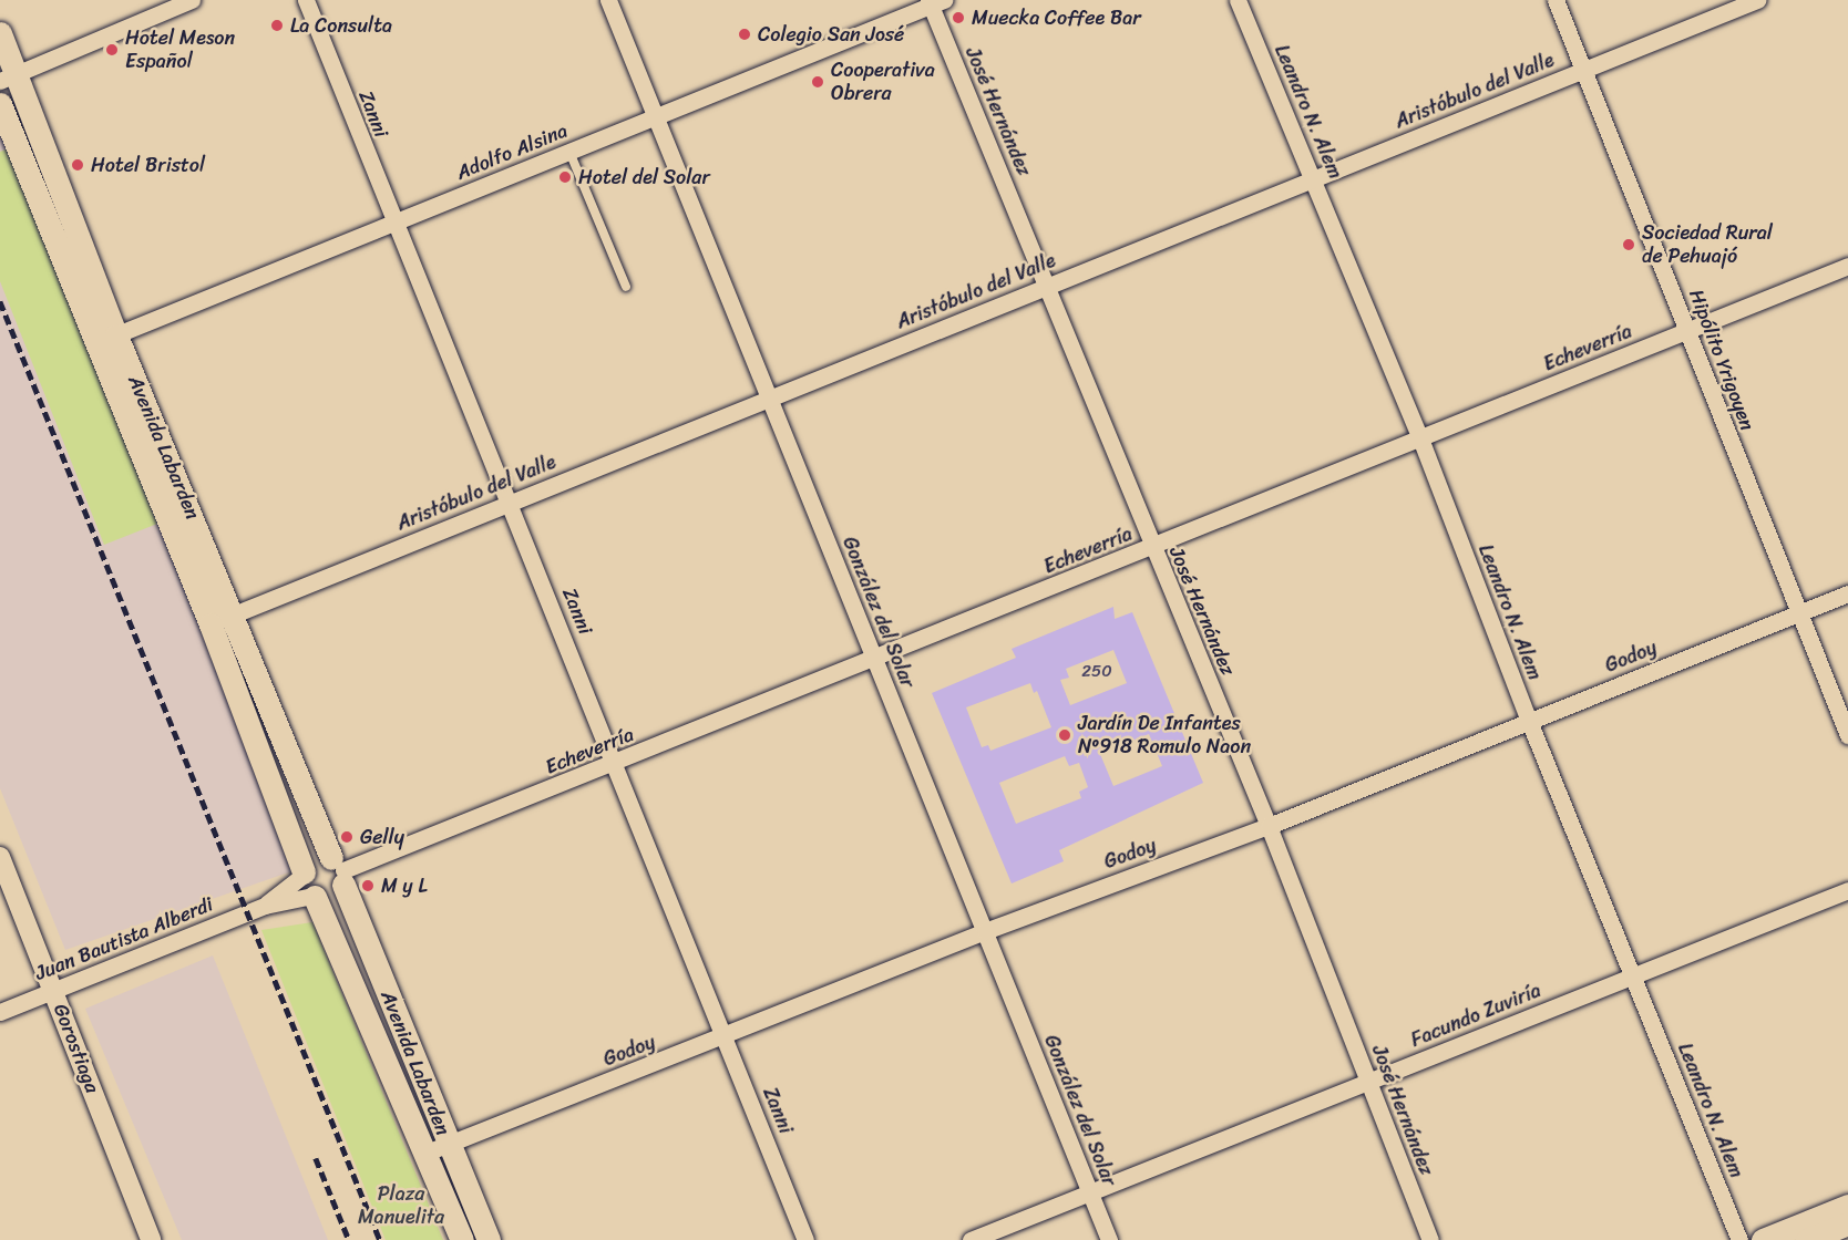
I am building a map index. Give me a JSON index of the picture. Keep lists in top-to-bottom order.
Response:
{
  "streets": {
    "main road": ["Avenida Labarden"],
    "street": [
      "Aristóbulo del Valle",
      "José Hernández",
      "Leandro N. Alem",
      "Zanni",
      "Adolfo Alsina",
      "Echeverría",
      "Hipólito Yrigoyen",
      "González del Solar",
      "Godoy",
      "Juan Bautista Alberdi",
      "Facundo Zuviría",
      "Gorostiaga"
    ]
  },
  "crossings": [
    ["Aristóbulo del Valle", "José Hernández"],
    ["Aristóbulo del Valle", "Leandro N. Alem"],
    ["Aristóbulo del Valle", "Zanni"],
    ["Aristóbulo del Valle", "Hipólito Yrigoyen"],
    ["Aristóbulo del Valle", "Avenida Labarden"],
    ["Aristóbulo del Valle", "González del Solar"],
    ["José Hernández", "Adolfo Alsina"],
    ["José Hernández", "Echeverría"],
    ["José Hernández", "Godoy"],
    ["José Hernández", "Facundo Zuviría"],
    ["Leandro N. Alem", "Echeverría"],
    ["Leandro N. Alem", "Godoy"],
    ["Leandro N. Alem", "Facundo Zuviría"],
    ["Zanni", "Adolfo Alsina"],
    ["Zanni", "Echeverría"],
    ["Zanni", "Godoy"],
    ["Adolfo Alsina", "Avenida Labarden"],
    ["Adolfo Alsina", "González del Solar"],
    ["Echeverría", "Hipólito Yrigoyen"],
    ["Echeverría", "Avenida Labarden"],
    ["Echeverría", "González del Solar"],
    ["Hipólito Yrigoyen", "Godoy"],
    ["Avenida Labarden", "Godoy"],
    ["Avenida Labarden", "Juan Bautista Alberdi"],
    ["González del Solar", "Godoy"],
    ["González del Solar", "Facundo Zuviría"],
    ["Juan Bautista Alberdi", "Gorostiaga"]
  ],
  "parks": ["Plaza Manuelita"],
  "places": [
    "Muecka Coffee Bar",
    "La Consulta",
    "Colegio San José",
    "Hotel Meson Español",
    "Cooperativa Obrera",
    "Hotel Bristol",
    "Hotel del Solar",
    "Sociedad Rural de Pehuajó",
    "Jardín De Infantes Nº918 Romulo Naon",
    "Gelly",
    "M y L"
  ],
  "house_numbers": ["250"]
}
